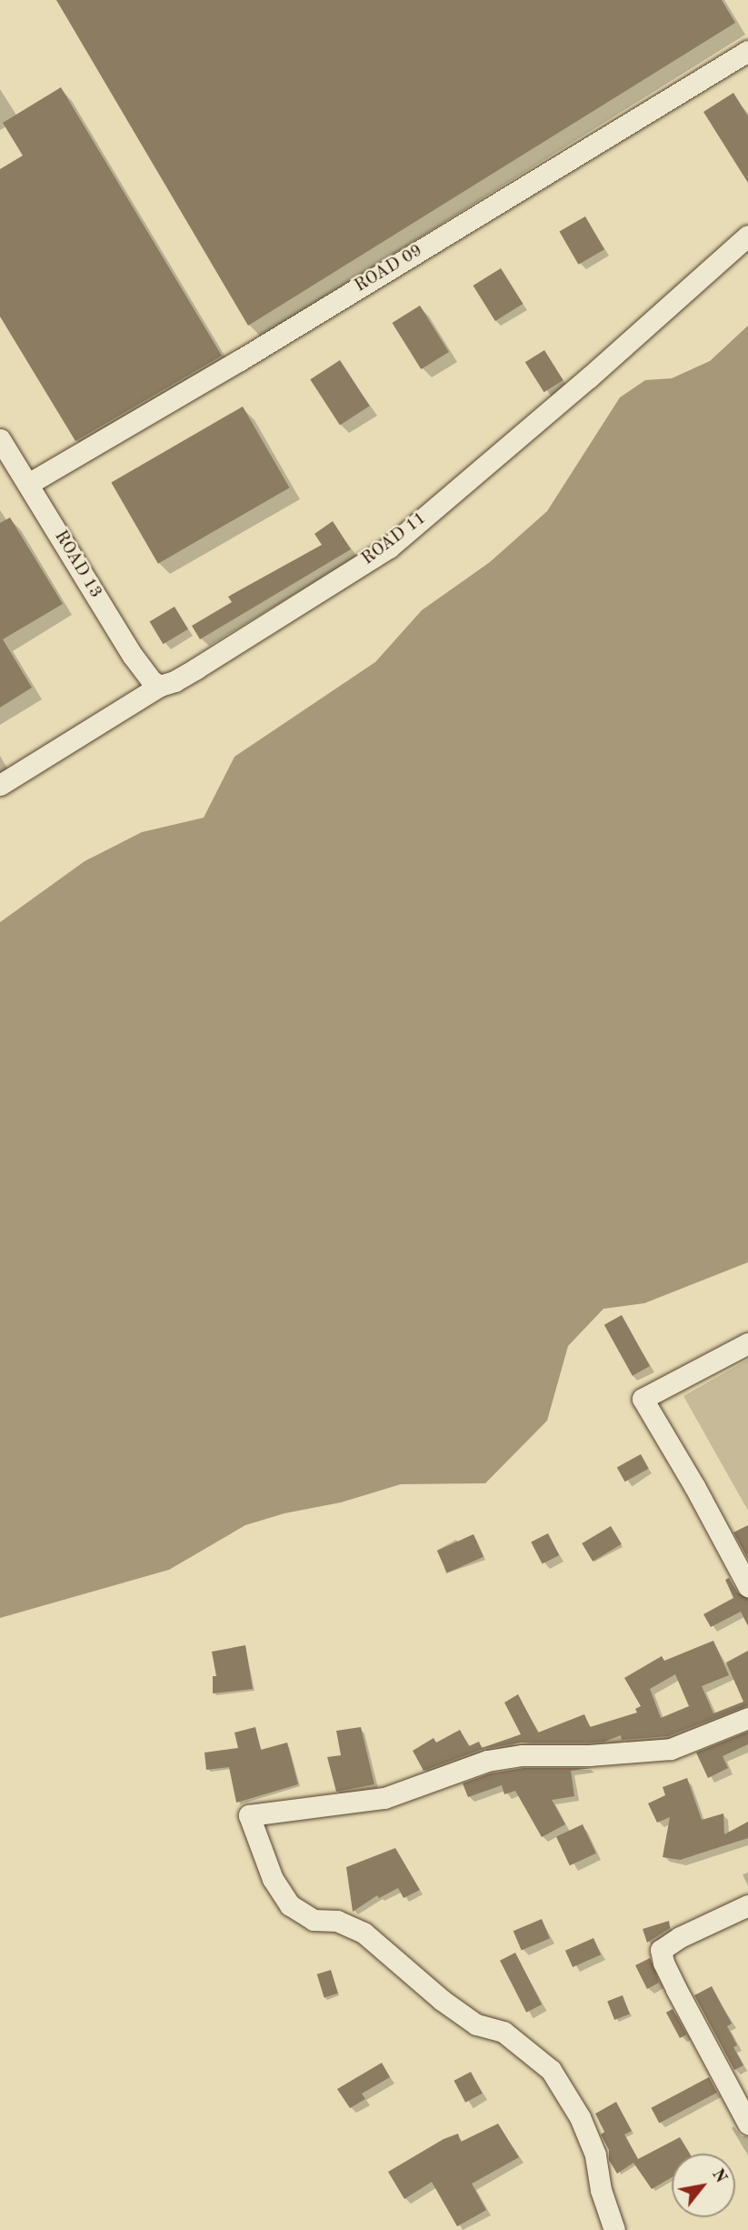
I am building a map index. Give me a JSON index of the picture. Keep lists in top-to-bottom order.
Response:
{
  "streets": {
    "street": ["ROAD 09", "ROAD 11", "ROAD 13"]
  },
  "crossings": [
    ["ROAD 09", "ROAD 13"],
    ["ROAD 11", "ROAD 13"]
  ],
  "north": "top right"
}
